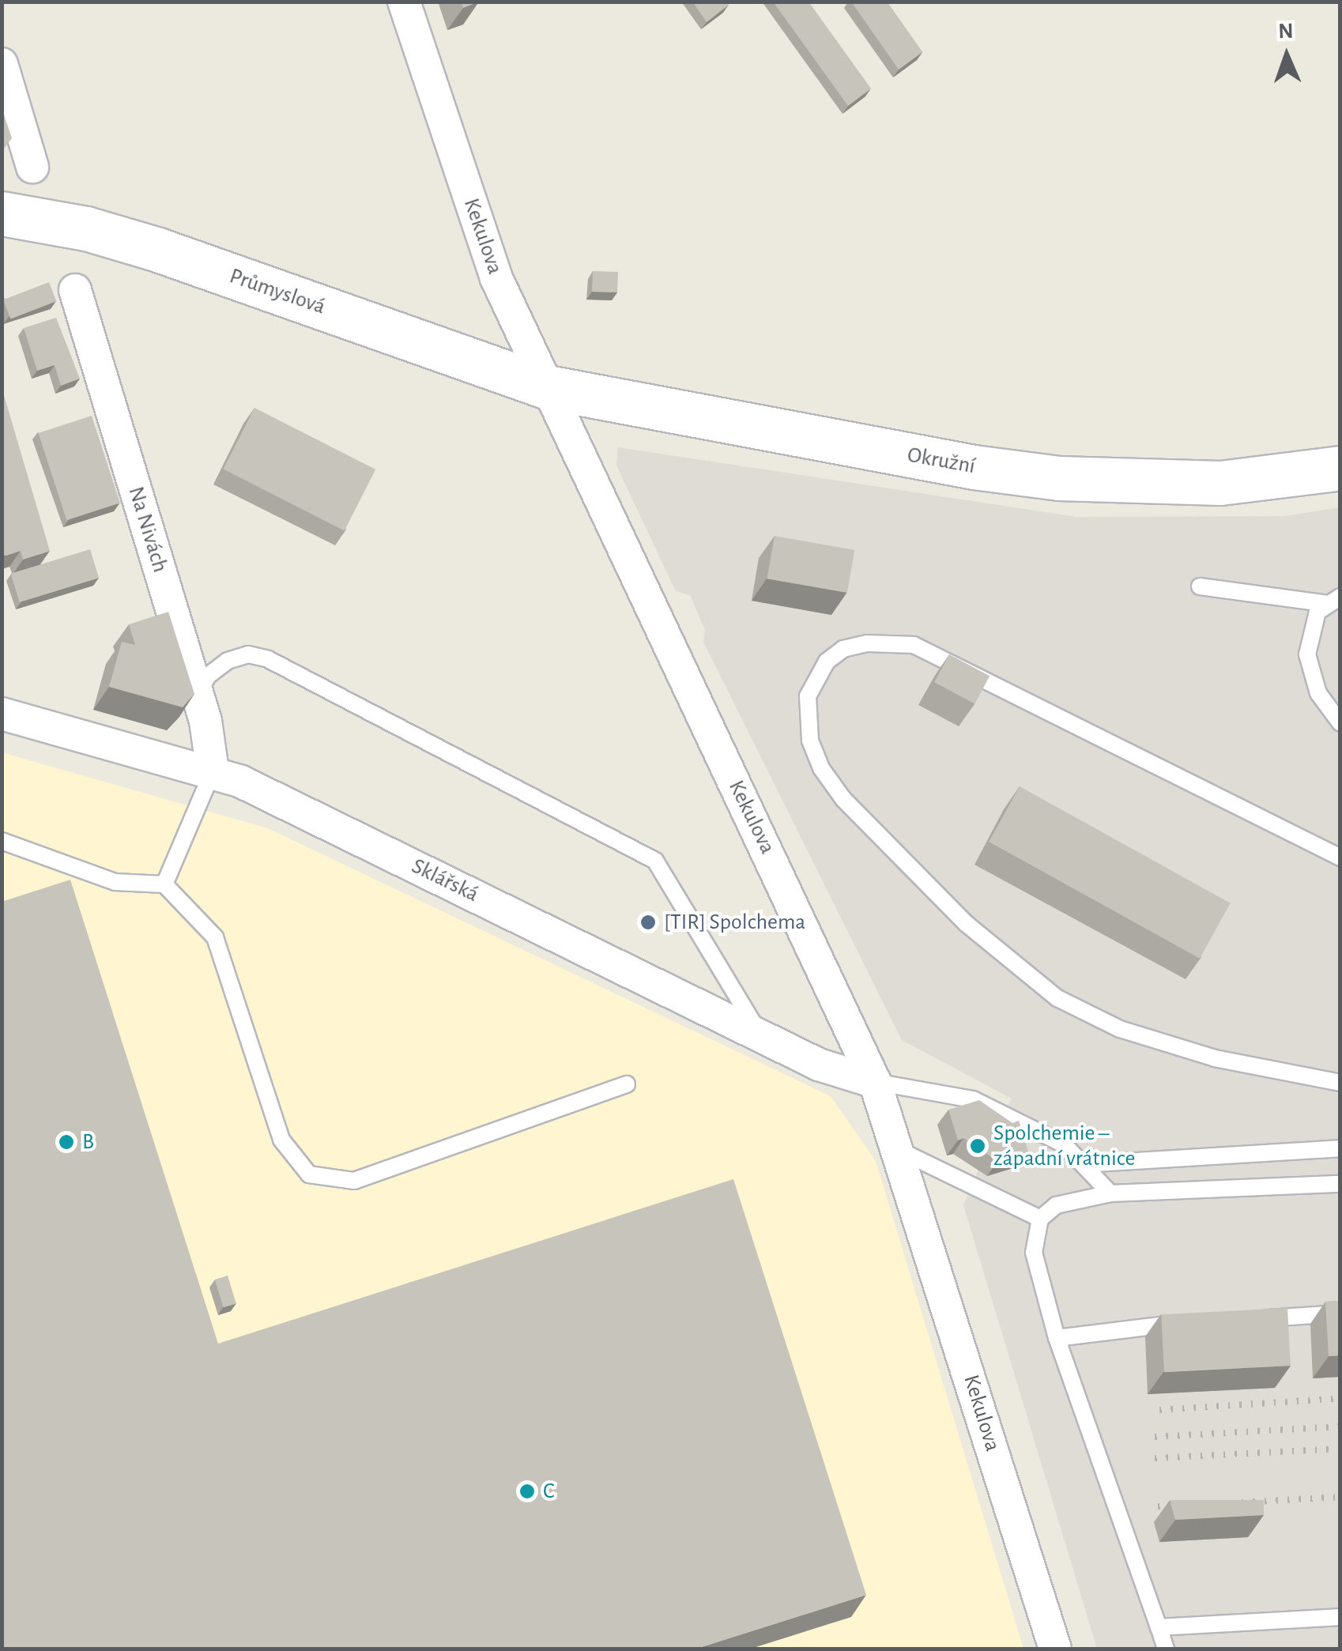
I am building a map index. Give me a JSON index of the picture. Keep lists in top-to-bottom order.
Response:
{
  "streets": {
    "street": [
      "Kekulova",
      "Průmyslová",
      "Okružní",
      "Na Nivách",
      "Sklářská"
    ]
  },
  "crossings": [
    ["Kekulova", "Průmyslová"],
    ["Kekulova", "Okružní"],
    ["Kekulova", "Sklářská"],
    ["Průmyslová", "Okružní"],
    ["Na Nivách", "Sklářská"]
  ],
  "places": [
    "[TIR] Spolchema",
    "B",
    "Spolchemie – západní vrátnice",
    "C"
  ],
  "north": "top"
}
